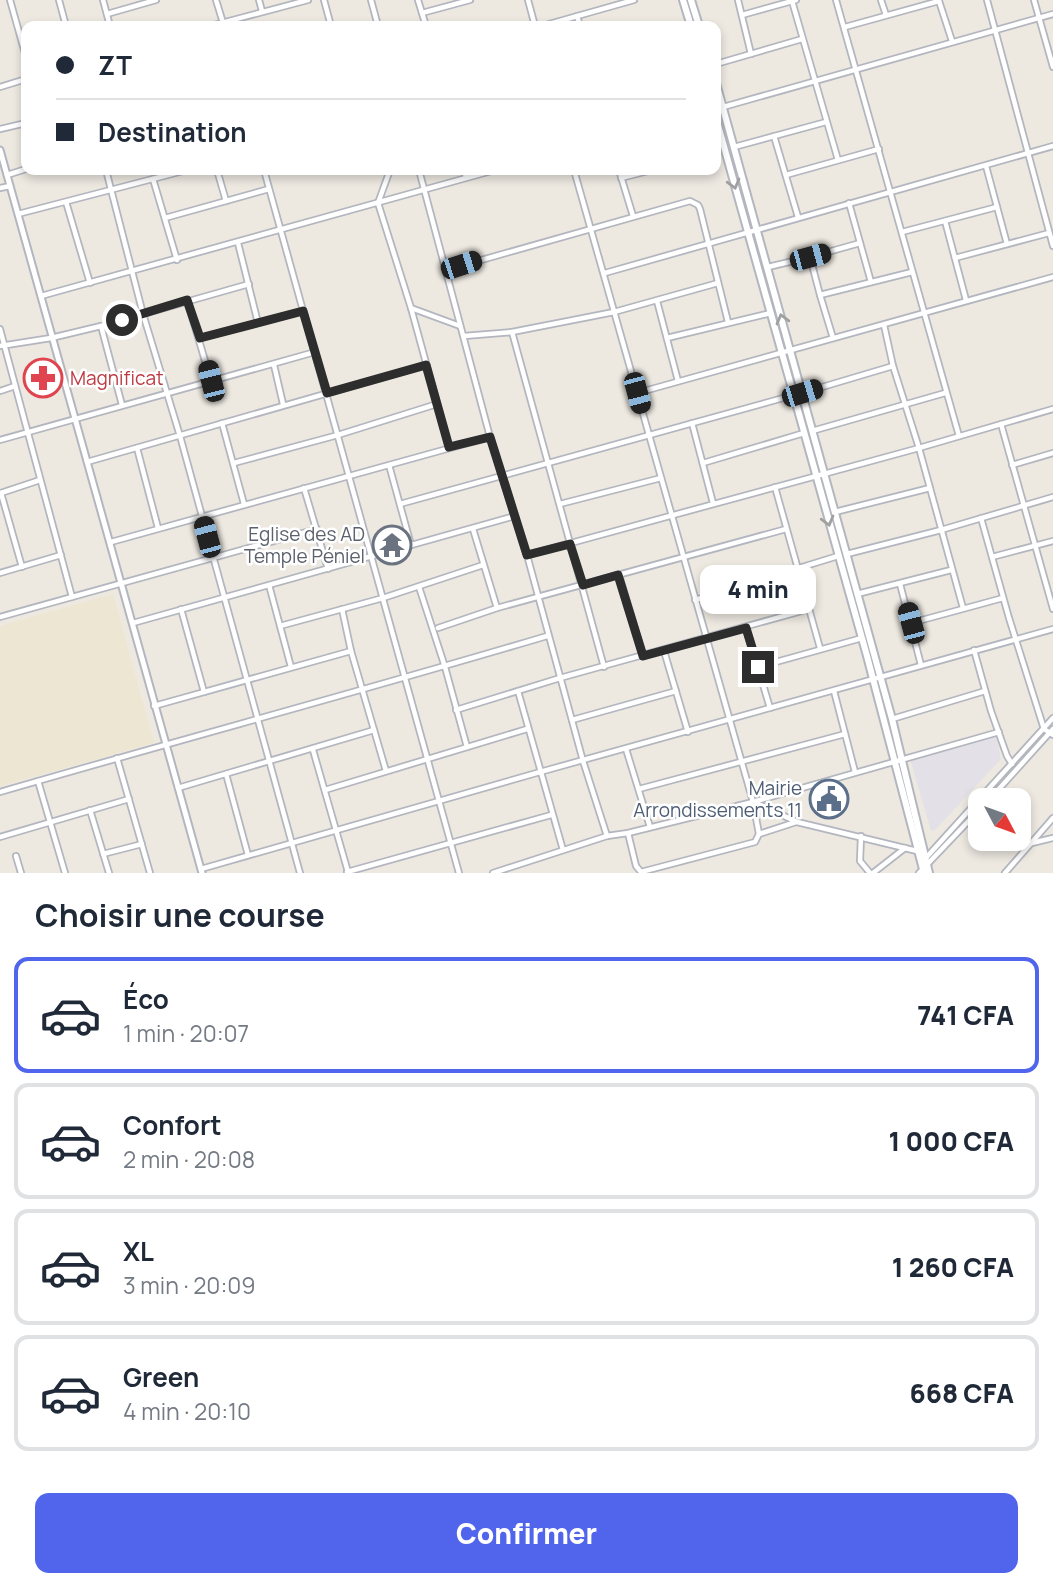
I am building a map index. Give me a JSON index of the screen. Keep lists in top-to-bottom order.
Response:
{
  "places": {
    "pharmacy": ["Magnificat"],
    "temple": ["Eglise des AD Temple Péniel"],
    "public building": ["Mairie Arrondissements 11"]
  },
  "north": "bottom right",
  "page": {
    "banner": ["ZT", "Destination"],
    "bubble": "4 min",
    "heading": "Choisir une course",
    "list": [
      {
        "name": "Éco",
        "note": "1 min · 20:07",
        "value": "741 CFA"
      },
      {
        "name": "Confort",
        "note": "2 min · 20:08",
        "value": "1 000 CFA"
      },
      {
        "name": "XL",
        "note": "3 min · 20:09",
        "value": "1 260 CFA"
      },
      {
        "name": "Green",
        "note": "4 min · 20:10",
        "value": "668 CFA"
      }
    ],
    "buttons": "Confirmer"
  }
}
